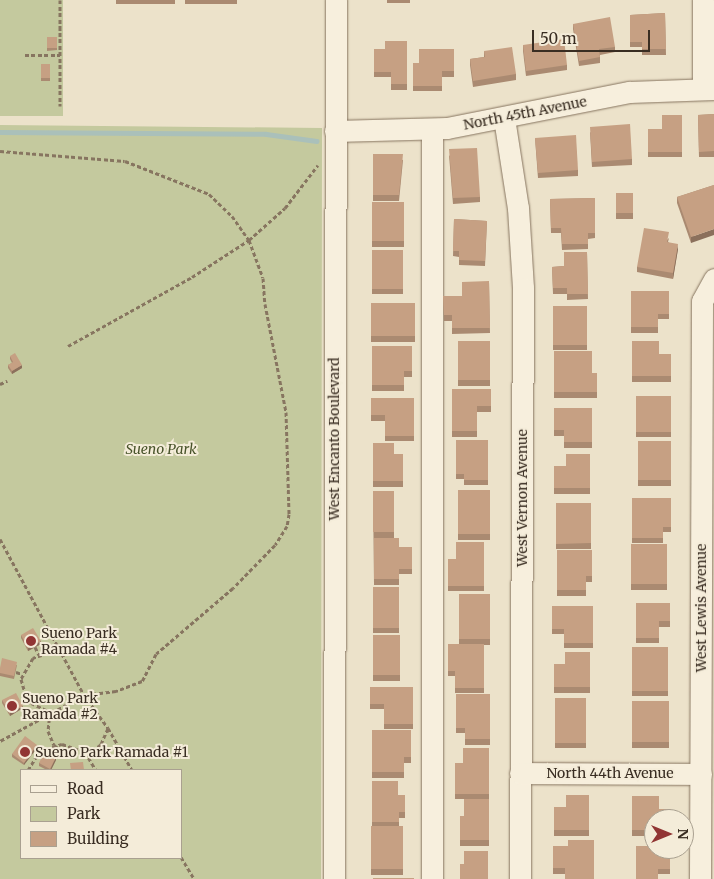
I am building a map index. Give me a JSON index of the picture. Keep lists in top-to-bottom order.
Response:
{
  "streets": {
    "street": [
      "North 45th Avenue",
      "West Encanto Boulevard",
      "West Vernon Avenue",
      "West Lewis Avenue",
      "North 44th Avenue"
    ]
  },
  "crossings": [
    ["North 45th Avenue", "West Encanto Boulevard"],
    ["North 45th Avenue", "West Vernon Avenue"],
    ["West Vernon Avenue", "North 44th Avenue"],
    ["West Lewis Avenue", "North 44th Avenue"]
  ],
  "parks": ["Sueno Park"],
  "places": ["Sueno Park Ramada #4", "Sueno Park Ramada #2", "Sueno Park Ramada #1"],
  "legend": ["Road", "Park", "Building"],
  "scale_bar": "50 m",
  "north": "right"
}
